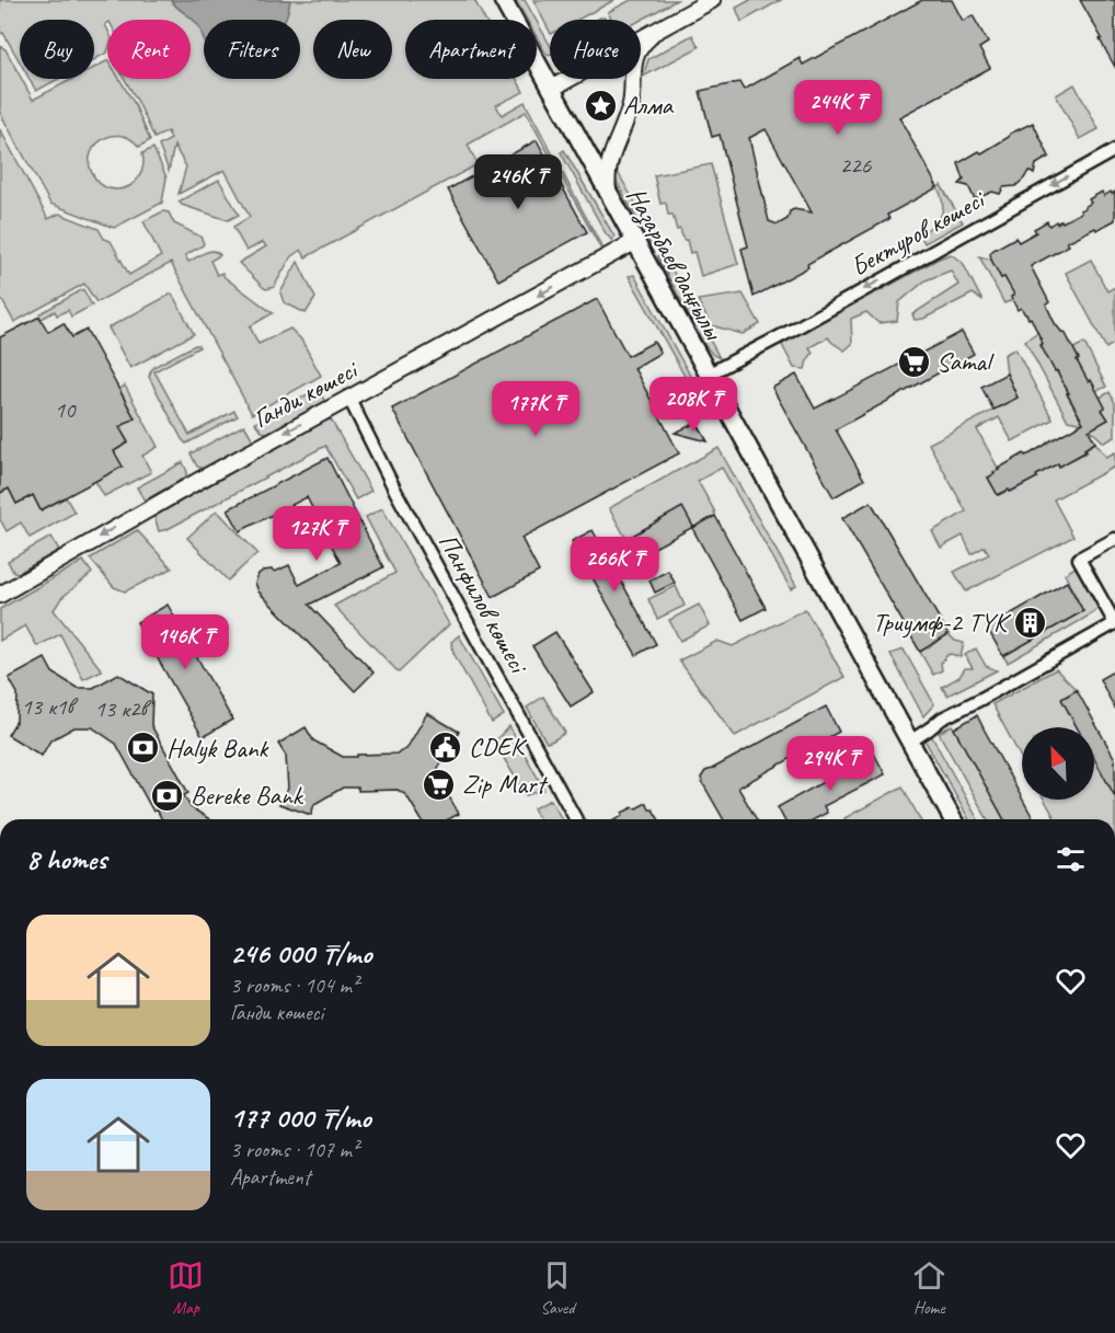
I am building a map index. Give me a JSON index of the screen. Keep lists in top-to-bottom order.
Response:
{
  "streets": {
    "main road": ["Назарбаев даңғылы"],
    "street": ["Бектуров көшесі", "Ганди көшесі", "Панфилов көшесі"]
  },
  "crossings": [
    ["Бектуров көшесі", "Назарбаев даңғылы"],
    ["Назарбаев даңғылы", "Ганди көшесі"],
    ["Ганди көшесі", "Панфилов көшесі"]
  ],
  "one_way": ["Бектуров көшесі", "Ганди көшесі"],
  "places": {
    "place": ["Алма"],
    "supermarket": ["Samal", "Zip Mart"],
    "building": ["Триумф-2 ТҮК"],
    "public building": ["CDEK"],
    "bank": ["Halyk Bank", "Bereke Bank"]
  },
  "house_numbers": [
    "226",
    "10",
    "13 к1в",
    "13 к2в"
  ],
  "north": "top left",
  "page": {
    "chip": [
      "Buy",
      "Rent",
      "Filters",
      "New",
      "Apartment",
      "House"
    ],
    "price": [
      "244K ₸",
      "246K ₸",
      "208K ₸",
      "177K ₸",
      "127K ₸",
      "266K ₸",
      "146K ₸",
      "294K ₸"
    ],
    "heading": "8 homes",
    "list": [
      {
        "name": "246 000 ₸/mo",
        "note": "3 rooms · 104 m² · Ганди көшесі"
      },
      {
        "name": "177 000 ₸/mo",
        "note": "3 rooms · 107 m² · Apartment"
      }
    ],
    "tabs": ["Map", "Saved", "Home"]
  }
}
